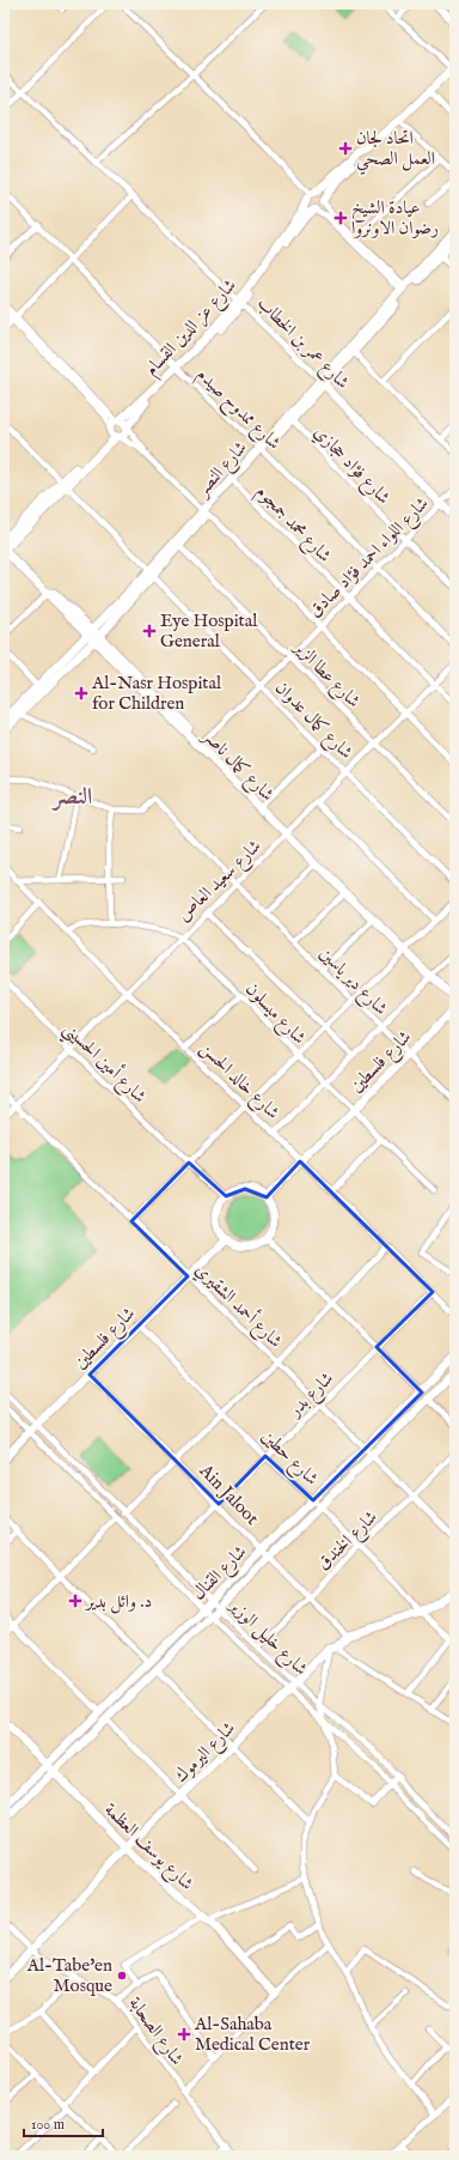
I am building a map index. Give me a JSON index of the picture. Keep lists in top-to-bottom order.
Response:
{
  "streets": {
    "main road": [
      "شارع عز الدين القسام",
      "شارع عمر بن الخطاب",
      "شارع النصر",
      "شارع كمال ناصر",
      "شارع فلسطين",
      "شارع القنال",
      "شارع اليرموك",
      "شارع يوسف العظمة"
    ],
    "street": [
      "شارع ممدوح صيدم",
      "شارع فؤاد حجازي",
      "شارع محمد جمجوم",
      "شارع اللواء احمد فؤاد صادق",
      "شارع عطا الزير",
      "شارع كمال عدوان",
      "شارع سعيد العاص",
      "شارع دير ياسين",
      "شارع ميسلون",
      "شارع أمين الحسيني",
      "شارع خالد الحسن",
      "شارع أحمد الشقيري",
      "شارع بدر",
      "شارع حطين",
      "Ain Jaloot",
      "شارع الخندق",
      "شارع خليل الوزير",
      "شارع الصحابة"
    ]
  },
  "crossings": [
    ["شارع عز الدين القسام", "شارع عمر بن الخطاب"],
    ["شارع عز الدين القسام", "شارع ممدوح صيدم"],
    ["شارع عز الدين القسام", "شارع كمال عدوان"],
    ["شارع عز الدين القسام", "شارع كمال ناصر"],
    ["شارع عمر بن الخطاب", "شارع النصر"],
    ["شارع عمر بن الخطاب", "شارع اللواء احمد فؤاد صادق"],
    ["شارع ممدوح صيدم", "شارع النصر"],
    ["شارع ممدوح صيدم", "شارع اللواء احمد فؤاد صادق"],
    ["شارع فؤاد حجازي", "شارع النصر"],
    ["شارع فؤاد حجازي", "شارع اللواء احمد فؤاد صادق"],
    ["شارع النصر", "شارع محمد جمجوم"],
    ["شارع النصر", "شارع عطا الزير"],
    ["شارع النصر", "شارع كمال عدوان"],
    ["شارع النصر", "شارع كمال ناصر"],
    ["شارع محمد جمجوم", "شارع اللواء احمد فؤاد صادق"],
    ["شارع محمد جمجوم", "شارع سعيد العاص"],
    ["شارع اللواء احمد فؤاد صادق", "شارع عطا الزير"],
    ["شارع اللواء احمد فؤاد صادق", "شارع كمال عدوان"],
    ["شارع اللواء احمد فؤاد صادق", "شارع كمال ناصر"],
    ["شارع عطا الزير", "شارع سعيد العاص"],
    ["شارع كمال عدوان", "شارع سعيد العاص"],
    ["شارع كمال ناصر", "شارع سعيد العاص"],
    ["شارع كمال ناصر", "شارع دير ياسين"],
    ["شارع سعيد العاص", "شارع دير ياسين"],
    ["شارع سعيد العاص", "شارع ميسلون"],
    ["شارع سعيد العاص", "شارع أمين الحسيني"],
    ["شارع سعيد العاص", "شارع خالد الحسن"],
    ["شارع سعيد العاص", "شارع أحمد الشقيري"],
    ["شارع دير ياسين", "شارع فلسطين"],
    ["شارع ميسلون", "شارع فلسطين"],
    ["شارع ميسلون", "شارع خالد الحسن"],
    ["شارع فلسطين", "شارع أمين الحسيني"],
    ["شارع فلسطين", "شارع خالد الحسن"],
    ["شارع فلسطين", "شارع أحمد الشقيري"],
    ["شارع فلسطين", "شارع حطين"],
    ["شارع فلسطين", "Ain Jaloot"],
    ["شارع فلسطين", "شارع خليل الوزير"],
    ["شارع خالد الحسن", "شارع بدر"],
    ["شارع أحمد الشقيري", "شارع بدر"],
    ["شارع أحمد الشقيري", "شارع الخندق"],
    ["شارع أحمد الشقيري", "شارع القنال"],
    ["شارع بدر", "شارع حطين"],
    ["شارع بدر", "Ain Jaloot"],
    ["شارع بدر", "شارع خليل الوزير"],
    ["شارع حطين", "شارع الخندق"],
    ["شارع حطين", "شارع القنال"],
    ["شارع حطين", "شارع اليرموك"],
    ["Ain Jaloot", "شارع الخندق"],
    ["Ain Jaloot", "شارع القنال"],
    ["Ain Jaloot", "شارع اليرموك"],
    ["شارع الخندق", "شارع خليل الوزير"],
    ["شارع القنال", "شارع خليل الوزير"],
    ["شارع القنال", "شارع يوسف العظمة"],
    ["شارع خليل الوزير", "شارع اليرموك"],
    ["شارع اليرموك", "شارع يوسف العظمة"],
    ["شارع اليرموك", "شارع الصحابة"]
  ],
  "districts": ["النصر"],
  "places": {
    "health": [
      "اتحاد لجان العمل الصحي",
      "عيادة الشيخ رضوان الاونروا",
      "Eye Hospital General",
      "Al-Nasr Hospital for Children",
      "د. وائل بدير",
      "Al-Sahaba Medical Center"
    ],
    "other": ["Al-Tabe'en Mosque"]
  },
  "scale_bar": "100 m"
}
